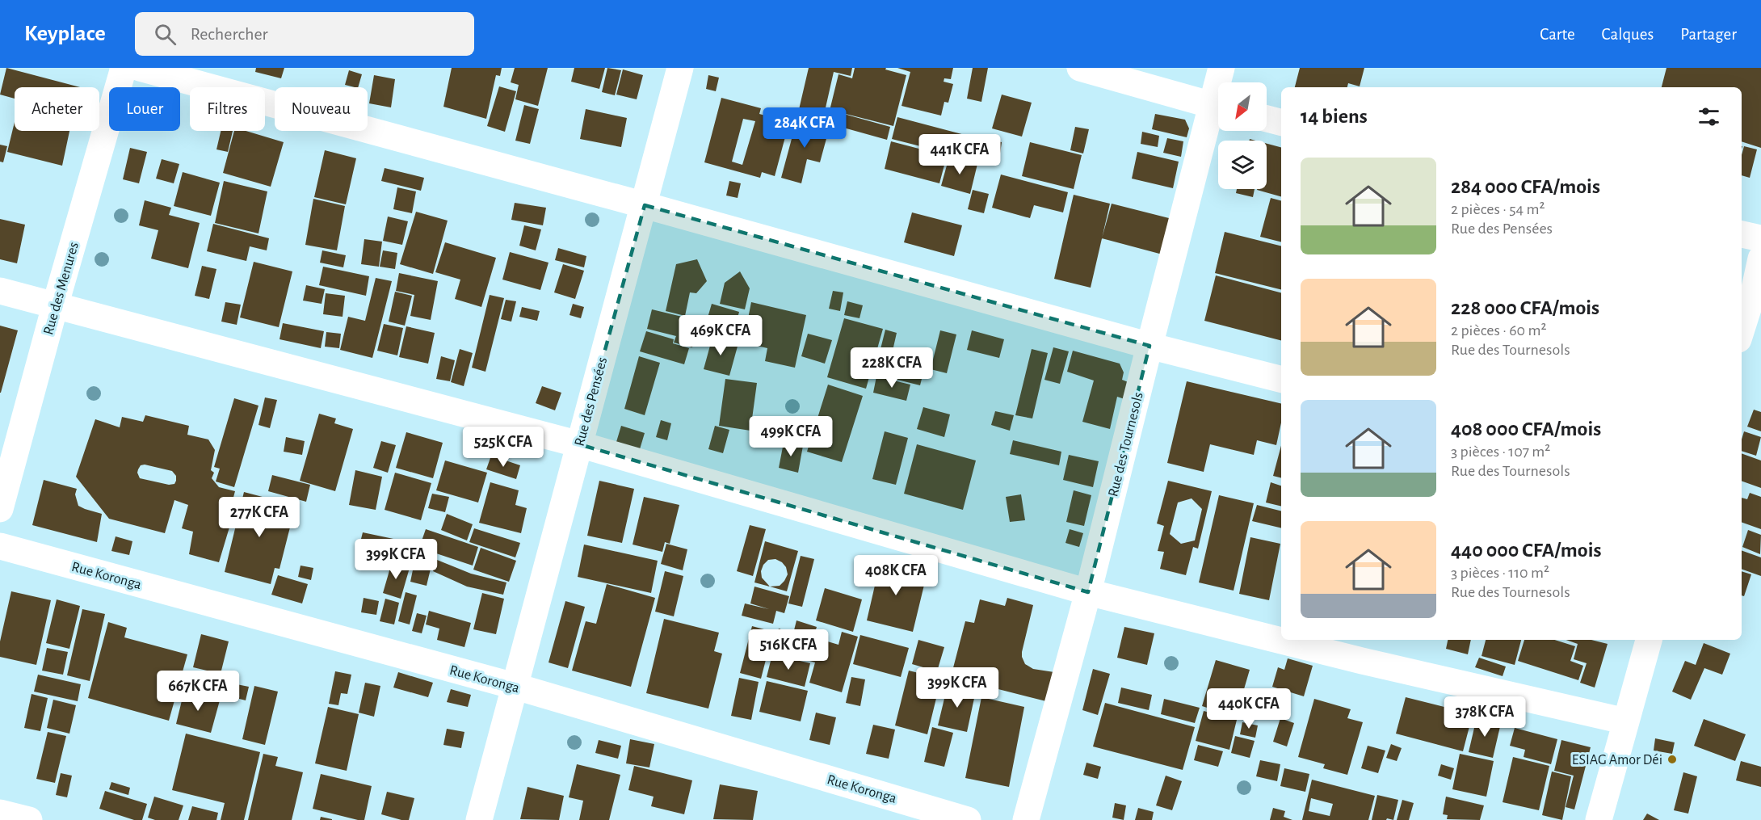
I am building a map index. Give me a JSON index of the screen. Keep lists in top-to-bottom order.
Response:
{
  "streets": {
    "street": [
      "Rue des Menures",
      "Rue des Pensées",
      "Rue des Tournesols",
      "Rue Koronga"
    ]
  },
  "crossings": [
    ["Rue des Pensées", "Rue Koronga"]
  ],
  "places": ["ESIAG Amor Déi"],
  "north": "bottom left",
  "page": {
    "header": "Keyplace",
    "search": "Rechercher",
    "nav": ["Carte", "Calques", "Partager"],
    "chip": [
      "Acheter",
      "Louer",
      "Filtres",
      "Nouveau"
    ],
    "heading": "14 biens",
    "price": [
      "284K CFA",
      "441K CFA",
      "469K CFA",
      "228K CFA",
      "499K CFA",
      "525K CFA",
      "277K CFA",
      "399K CFA",
      "408K CFA",
      "516K CFA",
      "399K CFA",
      "667K CFA",
      "440K CFA",
      "378K CFA"
    ],
    "list": [
      {
        "name": "284 000 CFA/mois",
        "note": "2 pièces · 54 m² · Rue des Pensées"
      },
      {
        "name": "228 000 CFA/mois",
        "note": "2 pièces · 60 m² · Rue des Tournesols"
      },
      {
        "name": "408 000 CFA/mois",
        "note": "3 pièces · 107 m² · Rue des Tournesols"
      },
      {
        "name": "440 000 CFA/mois",
        "note": "3 pièces · 110 m² · Rue des Tournesols"
      }
    ]
  }
}
